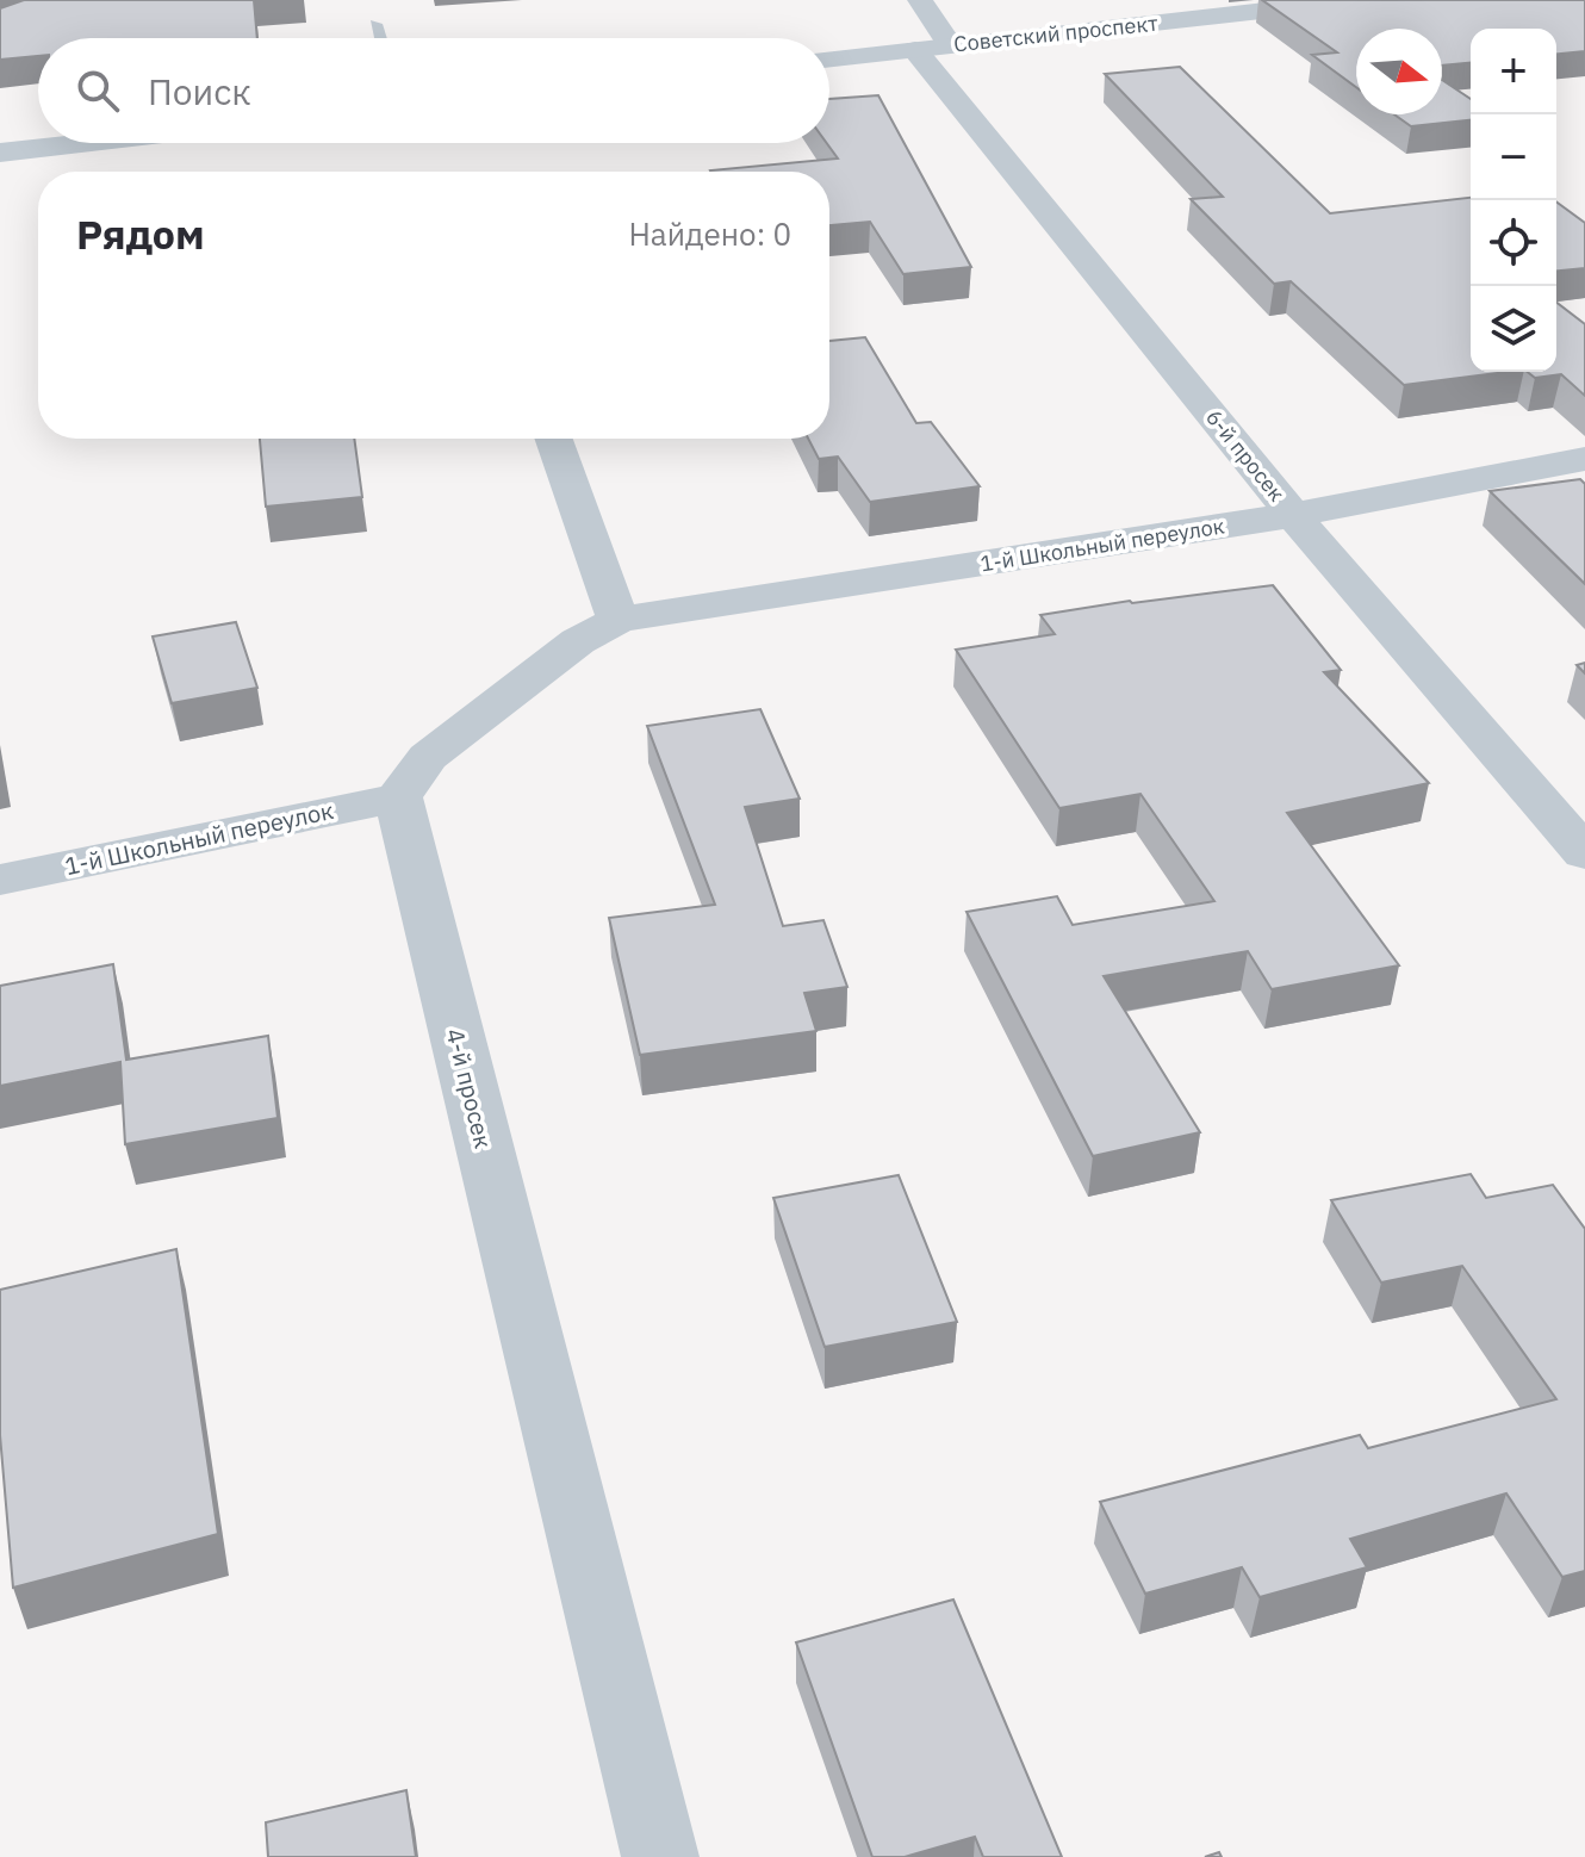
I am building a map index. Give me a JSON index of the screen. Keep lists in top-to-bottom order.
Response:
{
  "streets": {
    "street": [
      "Советский проспект",
      "6-й просек",
      "1-й Школьный переулок",
      "4-й просек"
    ]
  },
  "crossings": [
    ["Советский проспект", "6-й просек"],
    ["6-й просек", "1-й Школьный переулок"],
    ["1-й Школьный переулок", "4-й просек"]
  ],
  "north": "right",
  "page": {
    "map_buttons": ["+", "−"],
    "search": "Поиск",
    "heading": ["Рядом", "Найдено: 0"]
  }
}
